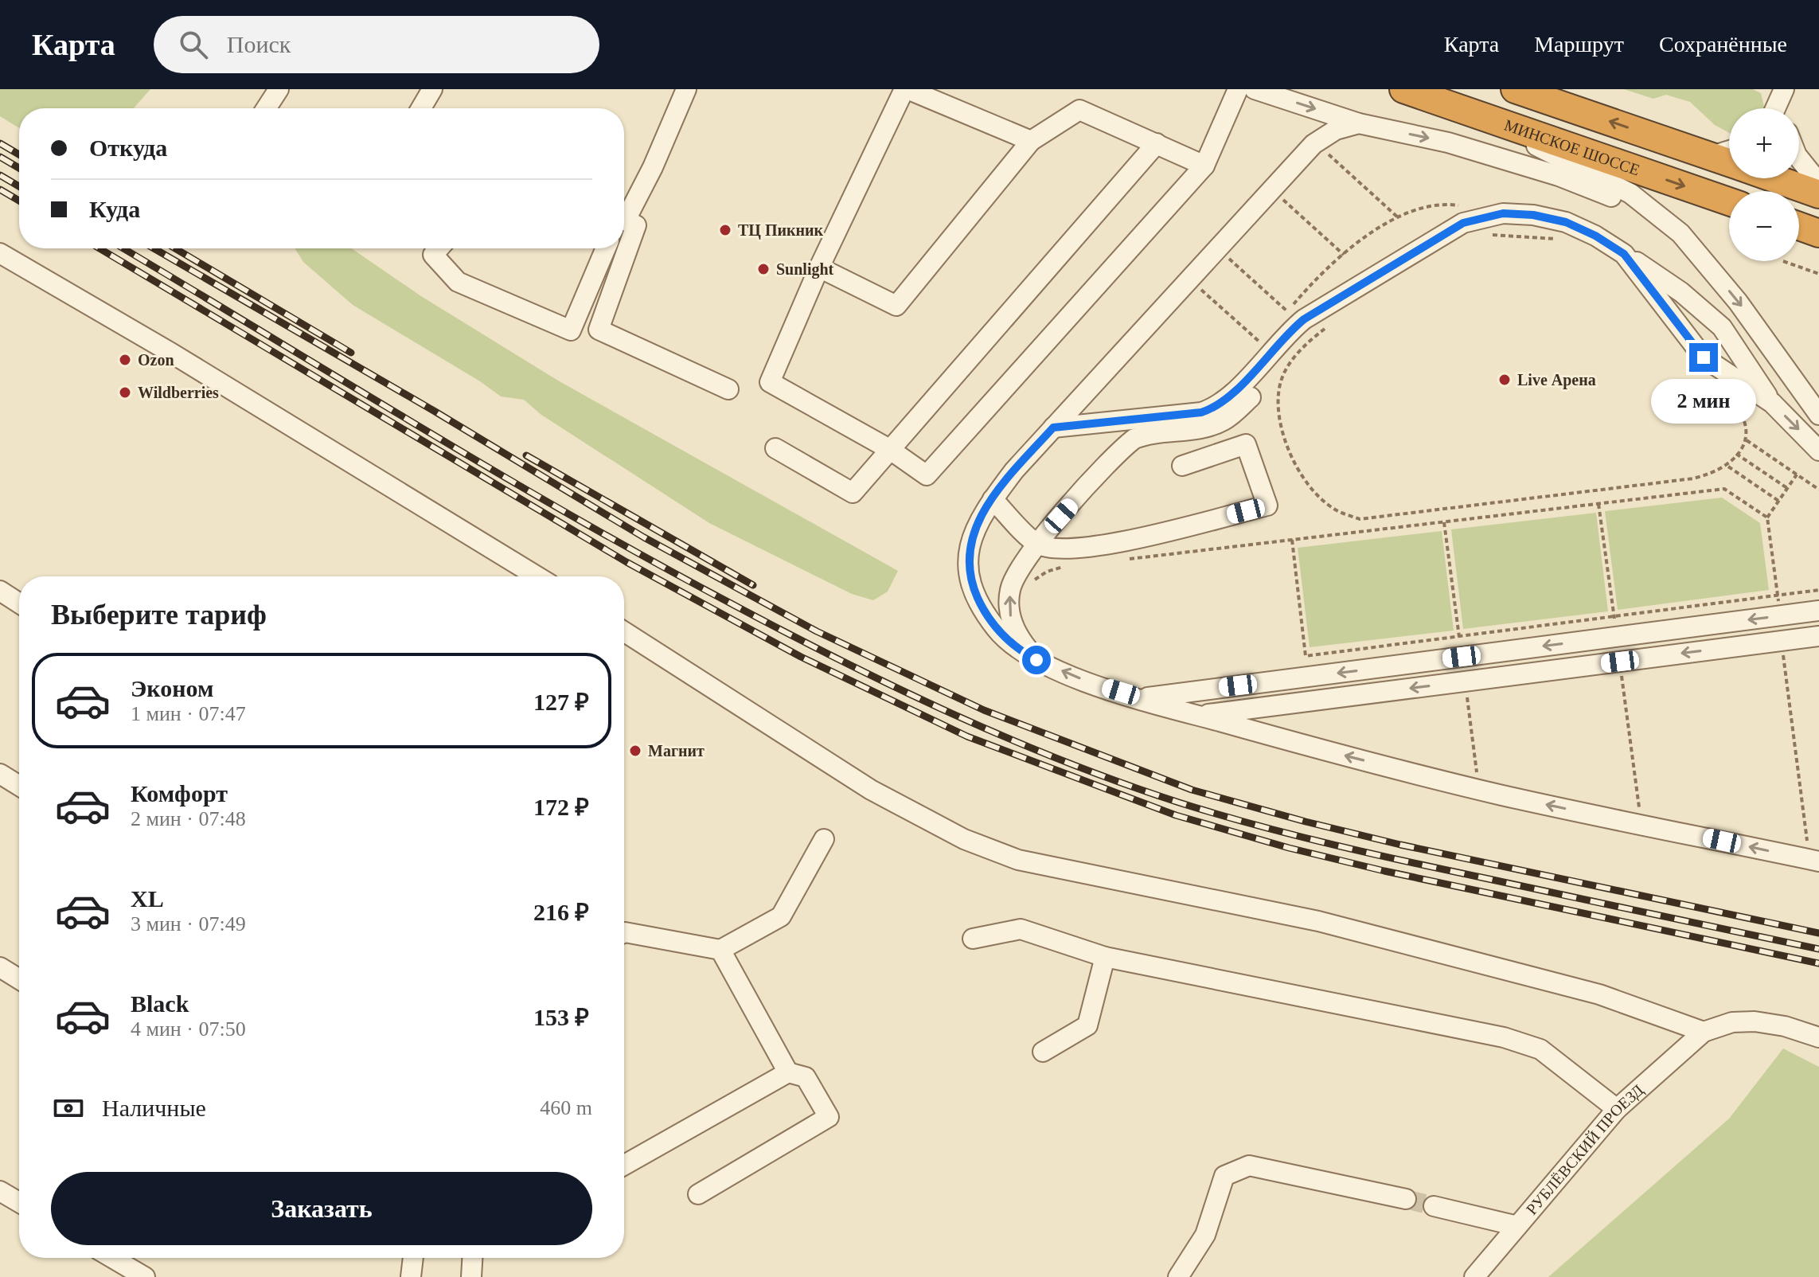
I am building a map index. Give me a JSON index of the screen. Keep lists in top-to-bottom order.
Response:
{
  "streets": {
    "highway": ["МИНСКОЕ ШОССЕ"],
    "street": ["РУБЛЁВСКИЙ ПРОЕЗД"]
  },
  "places": [
    "ТЦ Пикник",
    "Sunlight",
    "Ozon",
    "Live Арена",
    "Wildberries",
    "Магнит"
  ],
  "page": {
    "header": "Карта",
    "search": "Поиск",
    "nav": ["Карта", "Маршрут", "Сохранённые"],
    "map_buttons": ["+", "−"],
    "banner": ["Откуда", "Куда"],
    "bubble": "2 мин",
    "heading": "Выберите тариф",
    "list": [
      {
        "name": "Эконом",
        "note": "1 мин · 07:47",
        "value": "127 ₽"
      },
      {
        "name": "Комфорт",
        "note": "2 мин · 07:48",
        "value": "172 ₽"
      },
      {
        "name": "XL",
        "note": "3 мин · 07:49",
        "value": "216 ₽"
      },
      {
        "name": "Black",
        "note": "4 мин · 07:50",
        "value": "153 ₽"
      }
    ],
    "pay": ["Наличные", "460 m"],
    "buttons": "Заказать"
  }
}
